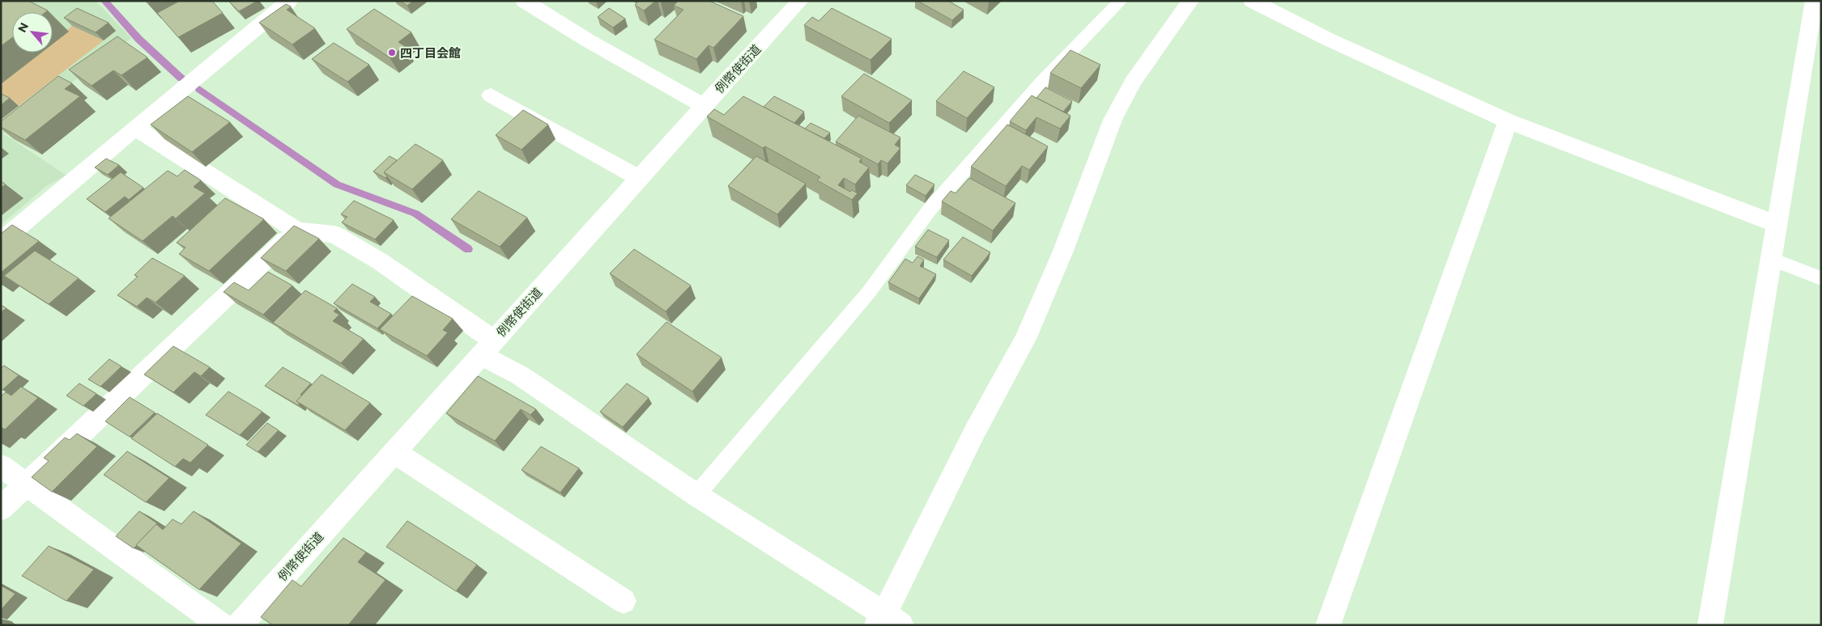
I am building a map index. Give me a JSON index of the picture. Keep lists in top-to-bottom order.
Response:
{
  "streets": {
    "street": ["例幣使街道"]
  },
  "places": ["四丁目会館"],
  "north": "top left"
}
